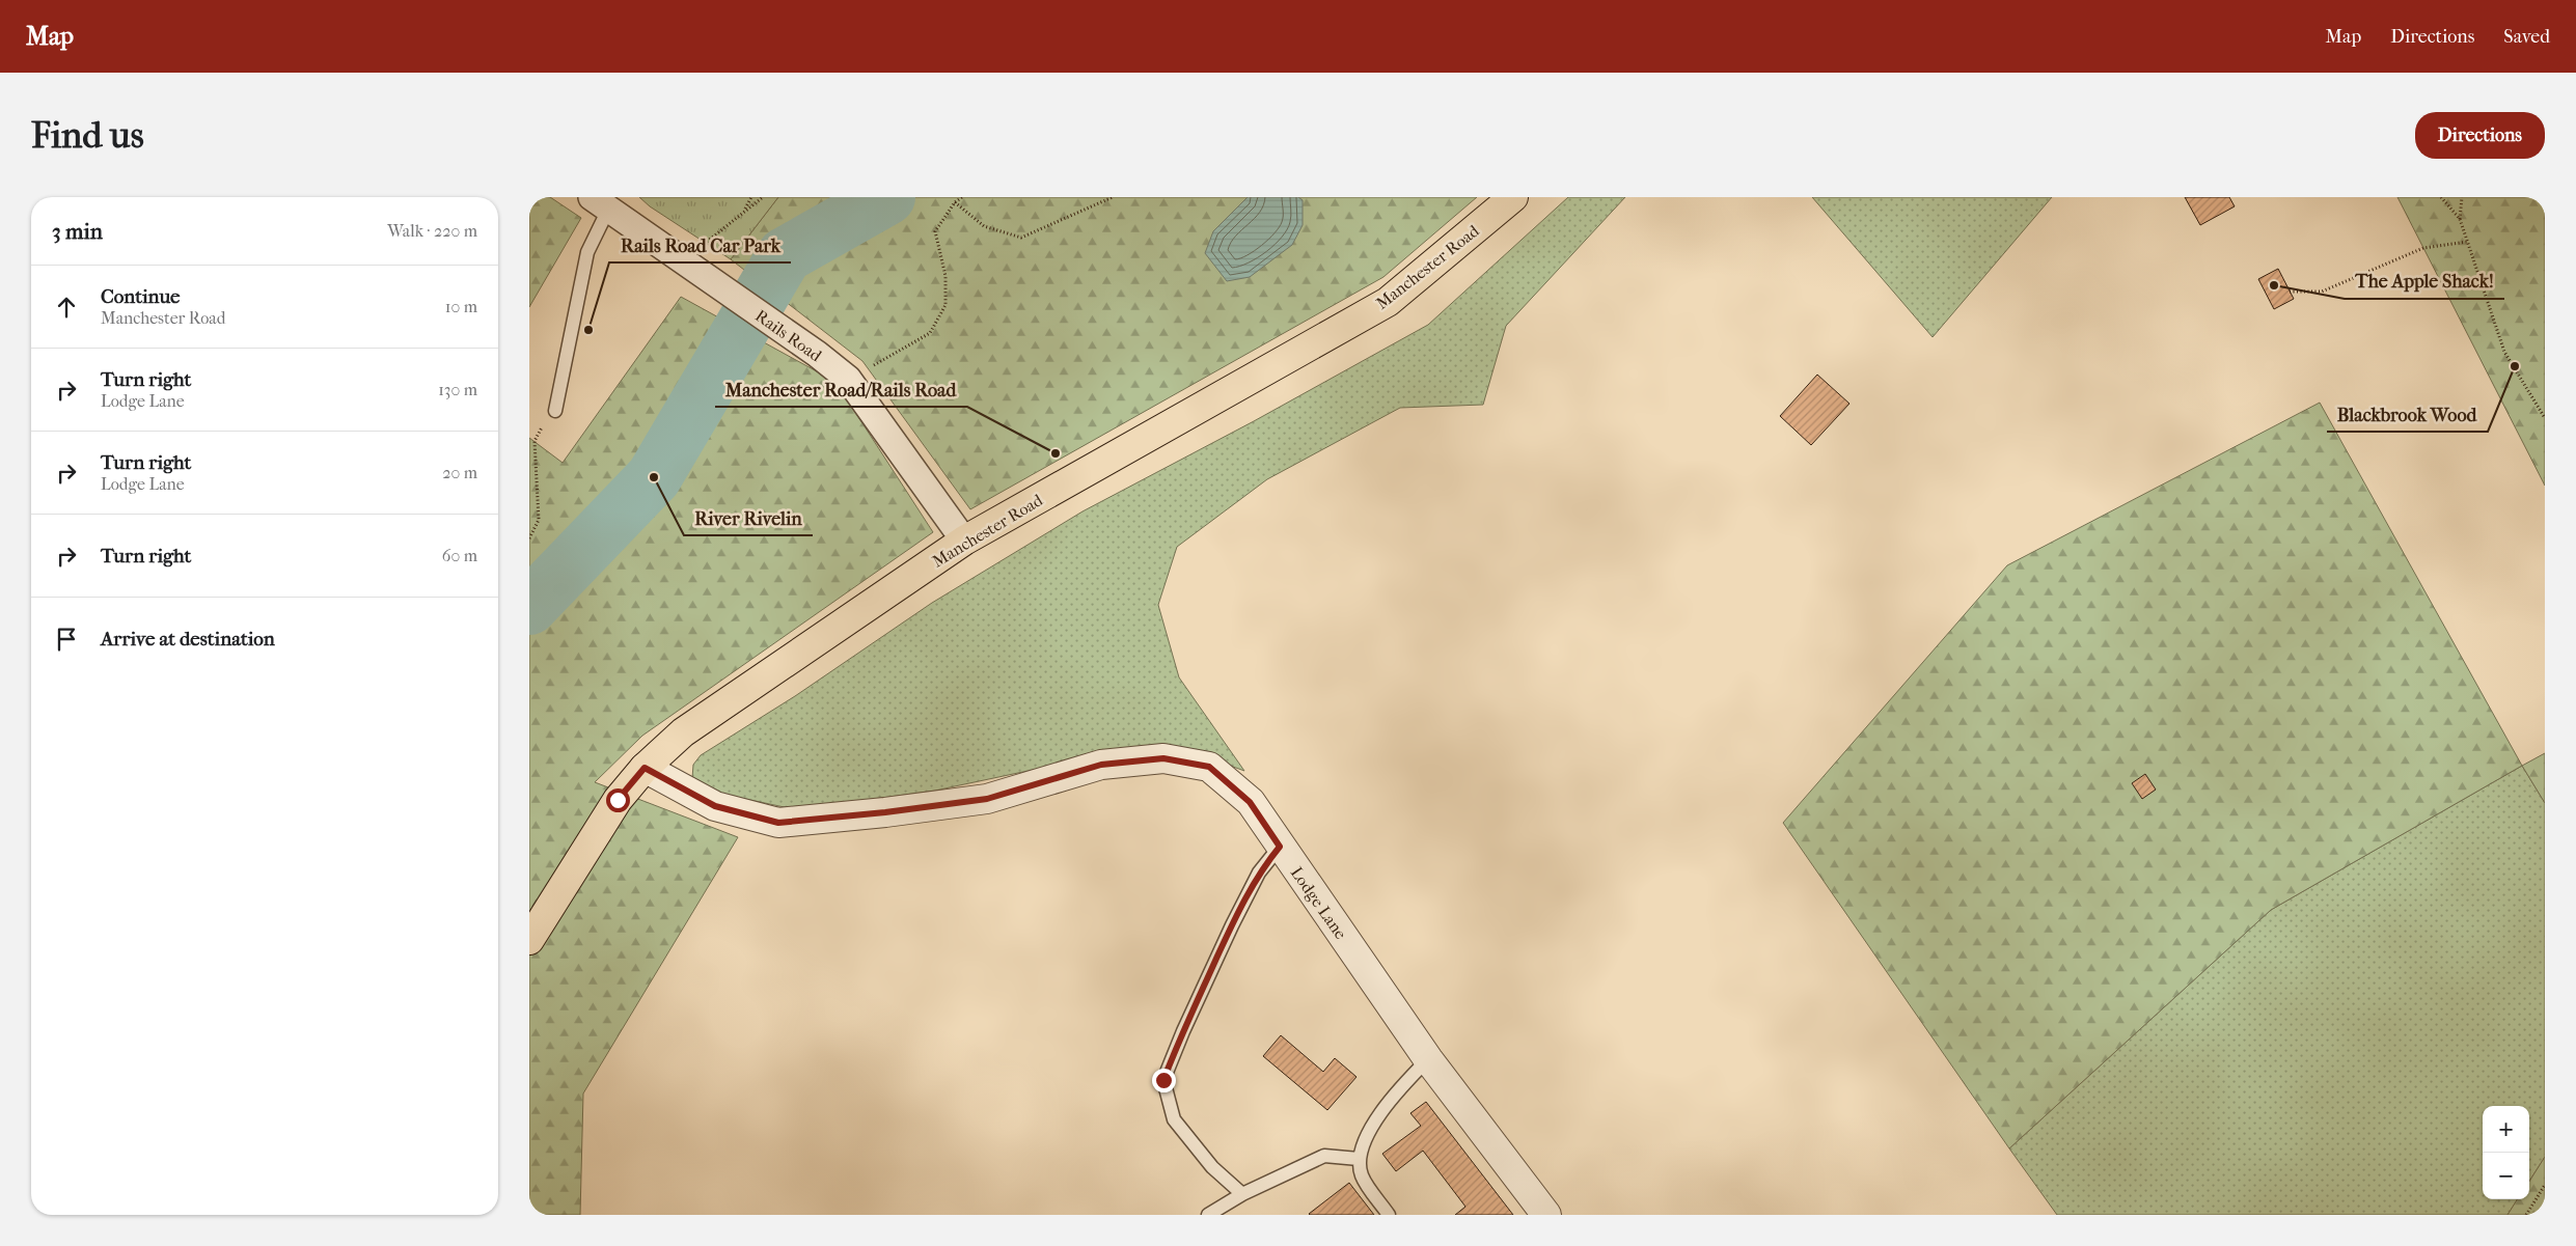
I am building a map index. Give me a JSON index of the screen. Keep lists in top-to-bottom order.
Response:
{
  "streets": {
    "main road": ["Manchester Road"],
    "street": ["Rails Road", "Lodge Lane"]
  },
  "crossings": [
    ["Manchester Road", "Rails Road"],
    ["Manchester Road", "Lodge Lane"]
  ],
  "places": [
    "The Apple Shack!",
    "Rails Road Car Park",
    "Blackbrook Wood",
    "Manchester Road/Rails Road",
    "River Rivelin"
  ],
  "page": {
    "header": "Map",
    "nav": ["Map", "Directions", "Saved"],
    "buttons": "Directions",
    "title": "Find us",
    "heading": ["3 min", "Walk · 220 m"],
    "list": [
      ["Continue", "Manchester Road", "10 m"],
      ["Turn right", "Lodge Lane", "130 m"],
      ["Turn right", "Lodge Lane", "20 m"],
      ["Turn right", "60 m"],
      "Arrive at destination"
    ],
    "map_buttons": ["+", "−"]
  }
}
